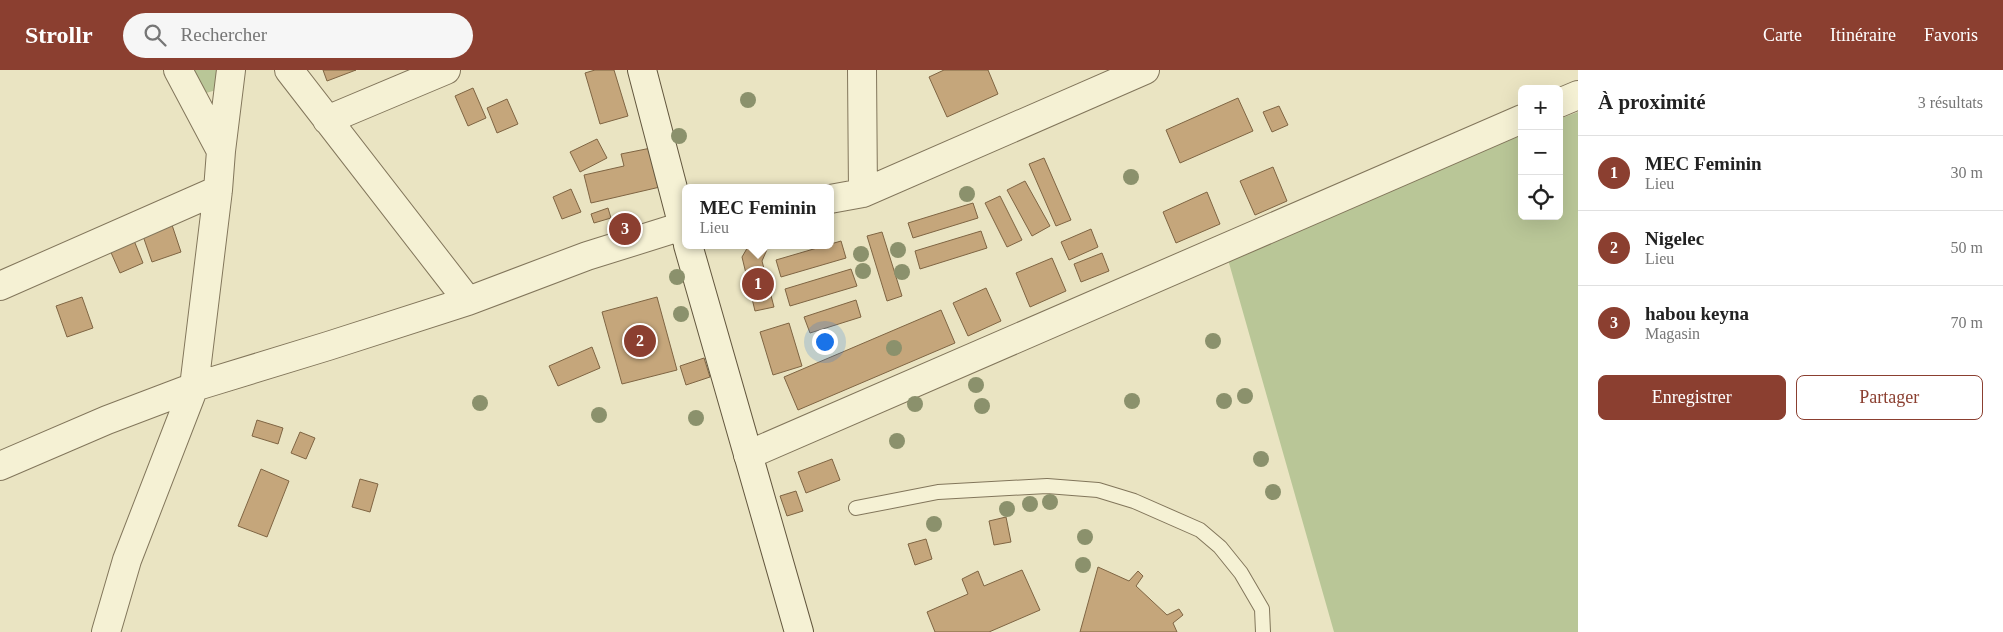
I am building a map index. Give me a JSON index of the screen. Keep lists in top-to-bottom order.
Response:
{
  "page": {
    "header": "Strollr",
    "search": "Rechercher",
    "nav": ["Carte", "Itinéraire", "Favoris"],
    "heading": ["À proximité", "3 résultats"],
    "map_buttons": ["+", "−"],
    "list": [
      {
        "mark": "1",
        "name": "MEC Feminin",
        "note": "Lieu",
        "value": "30 m"
      },
      {
        "mark": "2",
        "name": "Nigelec",
        "note": "Lieu",
        "value": "50 m"
      },
      {
        "mark": "3",
        "name": "habou keyna",
        "note": "Magasin",
        "value": "70 m"
      }
    ],
    "popup": ["MEC Feminin", "Lieu"],
    "pins": ["3", "1", "2"],
    "buttons": ["Enregistrer", "Partager"]
  }
}
